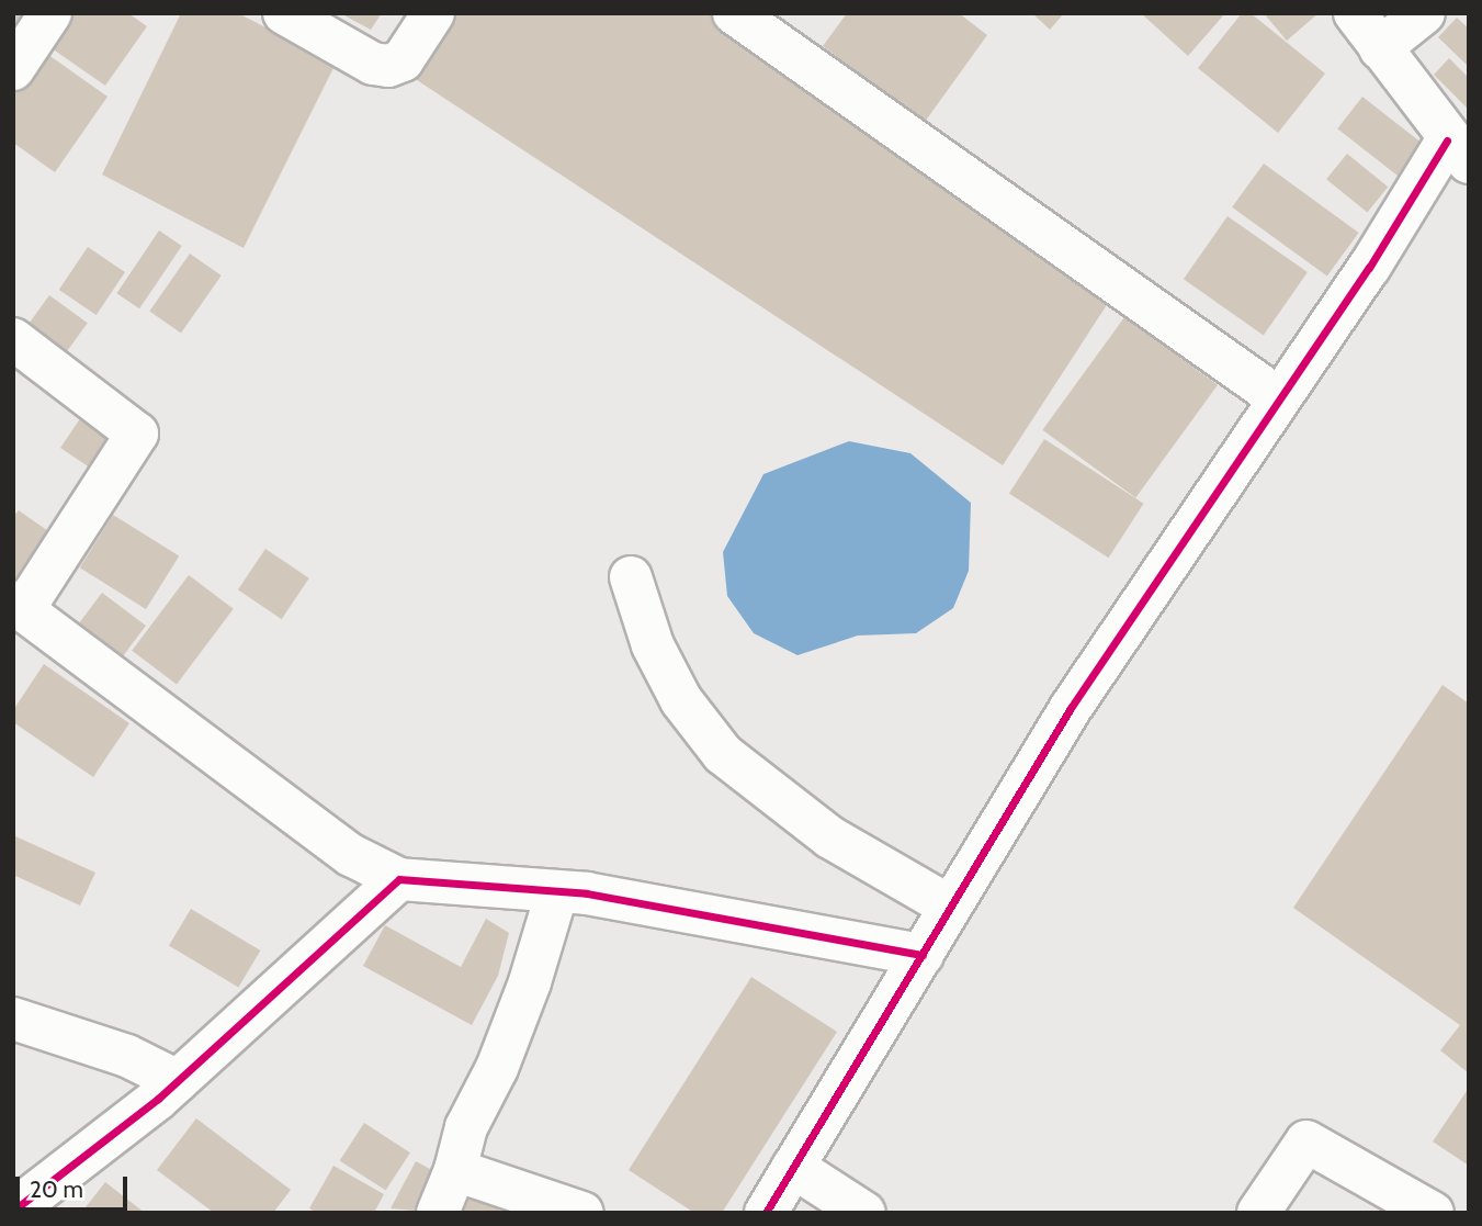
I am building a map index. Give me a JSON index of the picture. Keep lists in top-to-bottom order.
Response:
{
  "scale_bar": "20 m"
}
